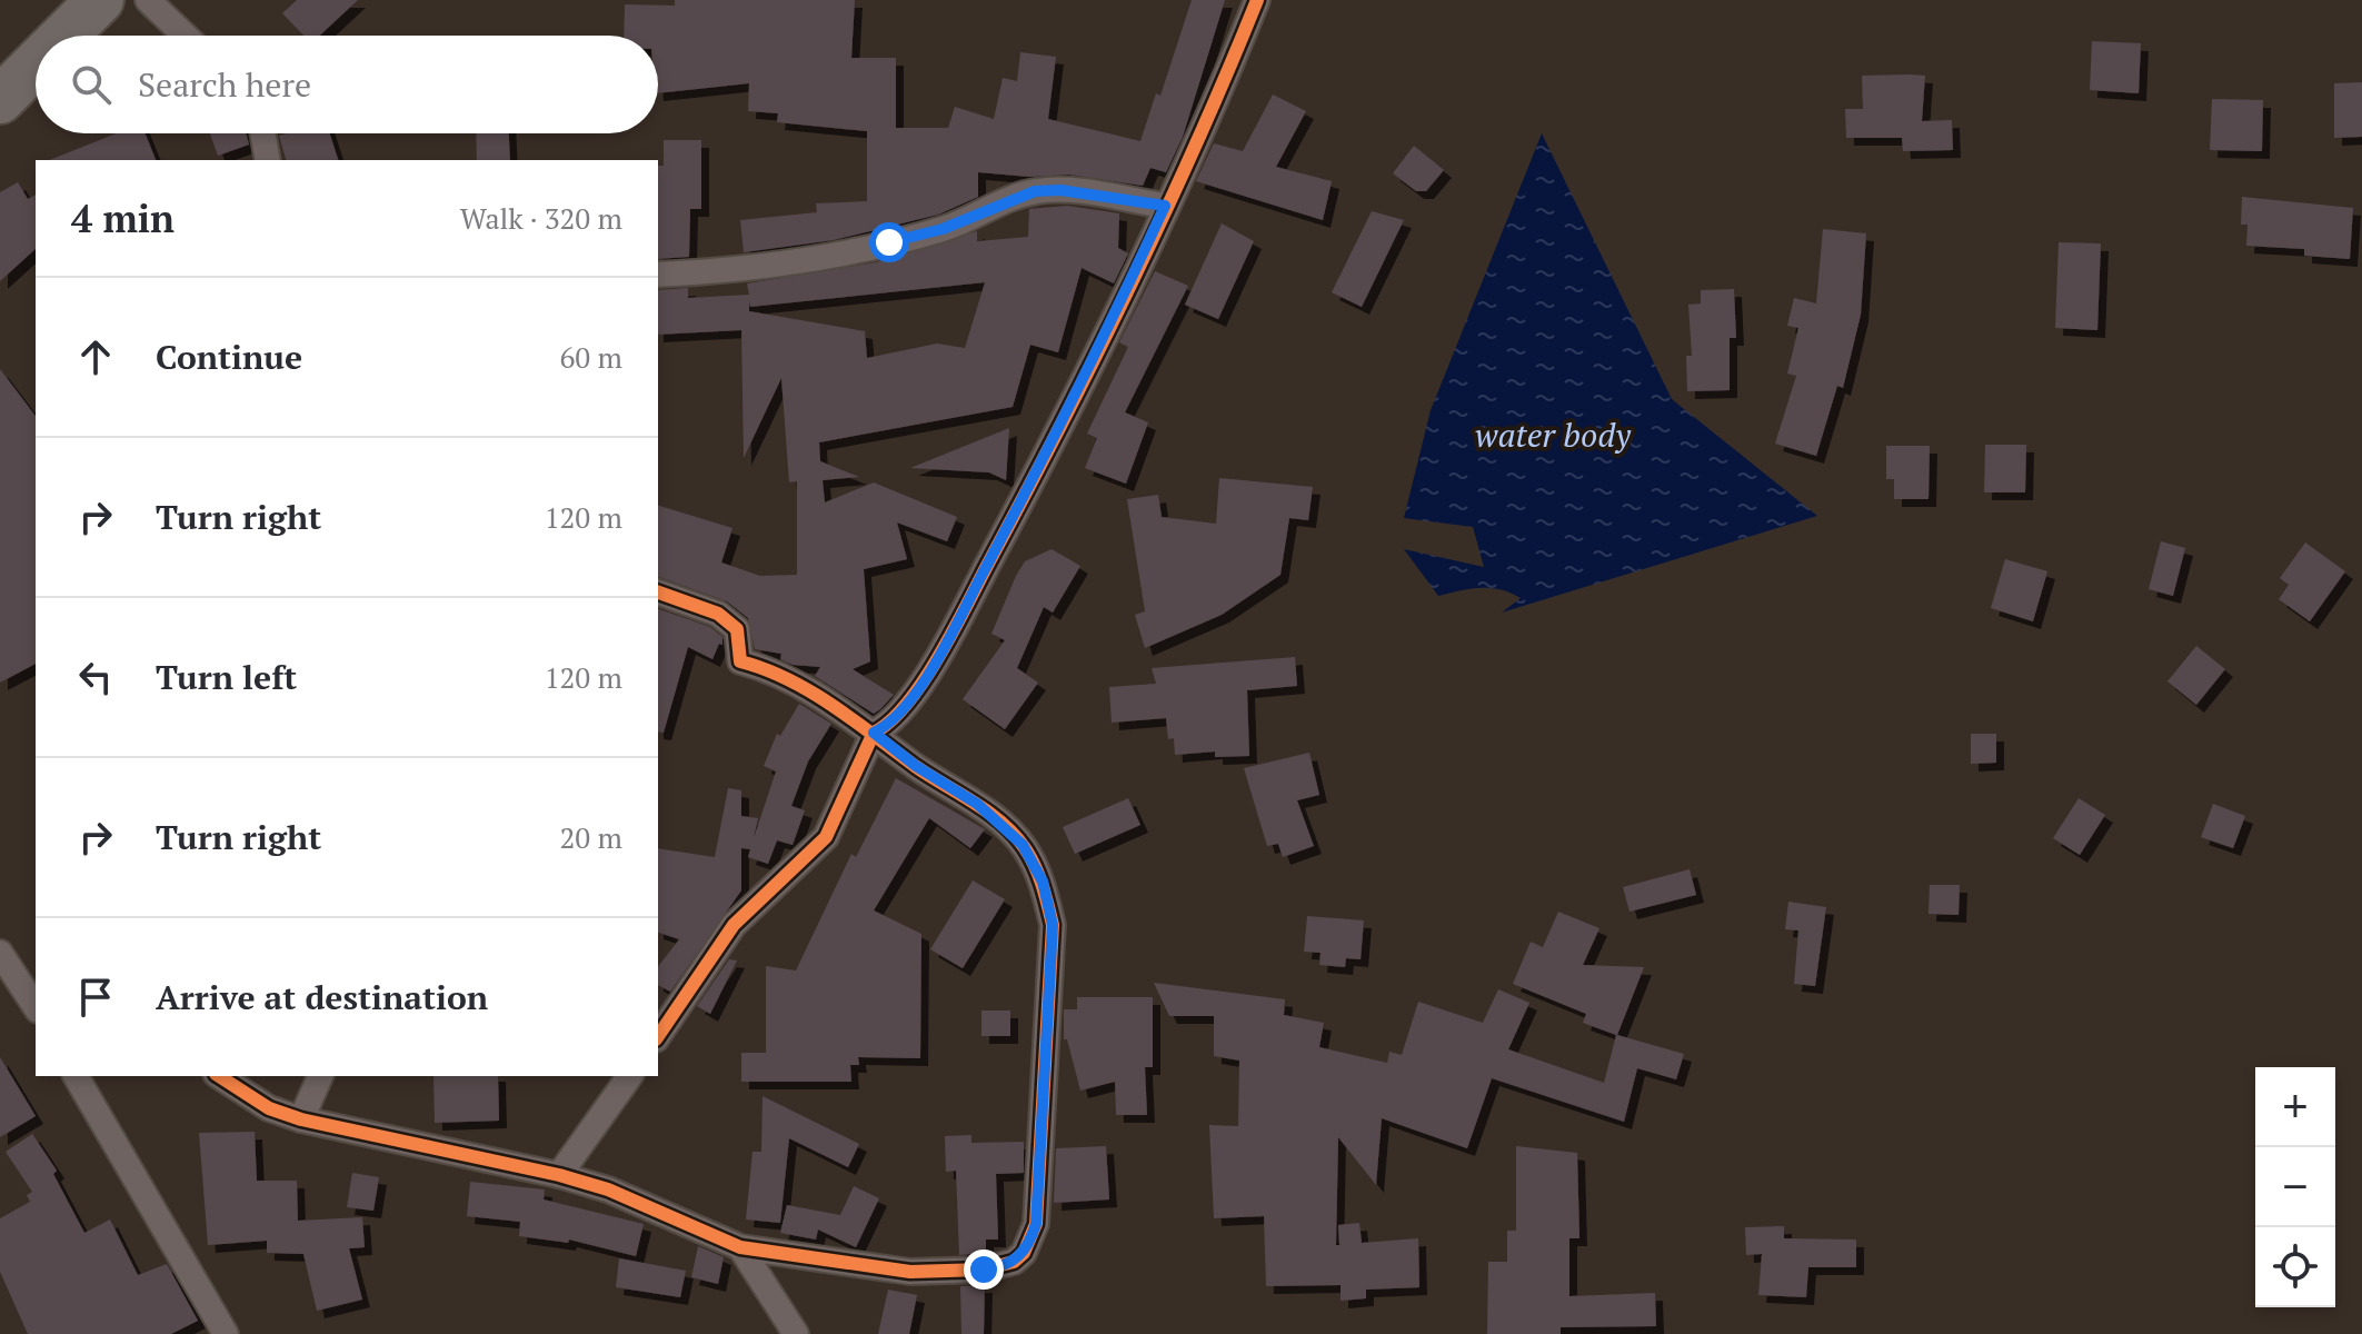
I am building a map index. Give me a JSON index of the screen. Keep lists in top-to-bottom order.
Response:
{
  "water": ["water body"],
  "page": {
    "search": "Search here",
    "heading": ["4 min", "Walk · 320 m"],
    "list": [
      ["Continue", "60 m"],
      ["Turn right", "120 m"],
      ["Turn left", "120 m"],
      ["Turn right", "20 m"],
      "Arrive at destination"
    ],
    "map_buttons": ["+", "−"]
  }
}
